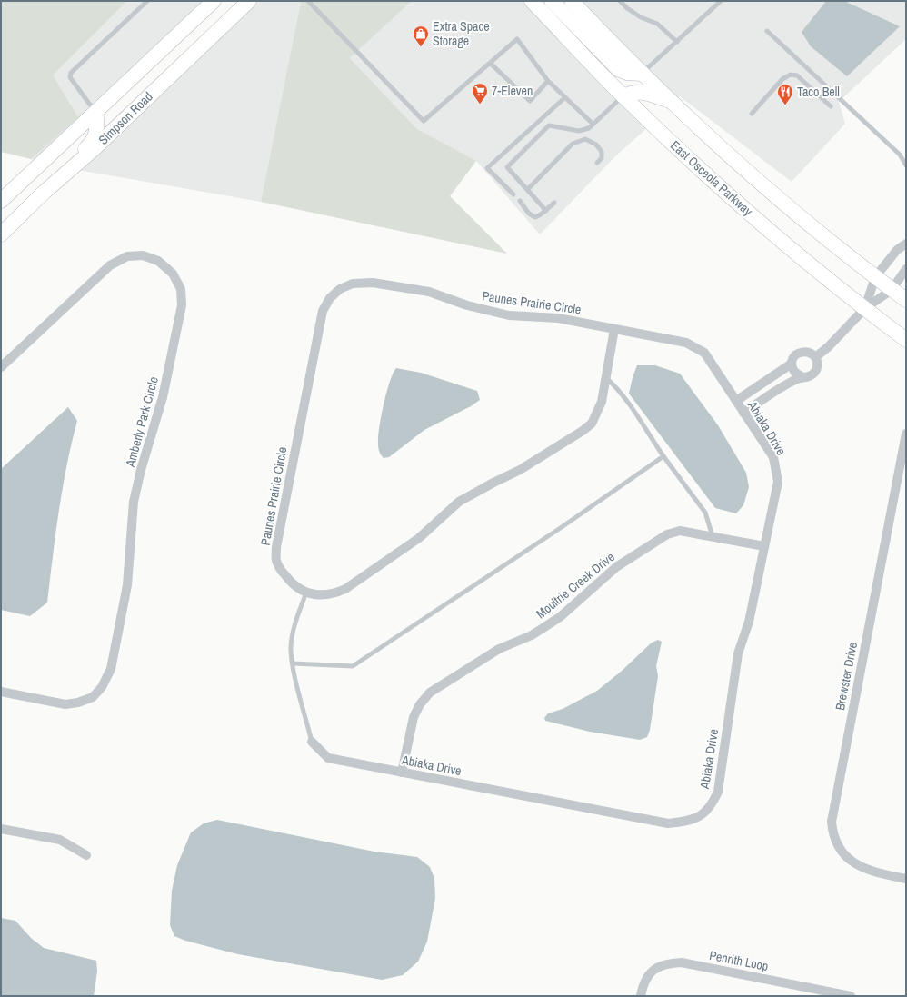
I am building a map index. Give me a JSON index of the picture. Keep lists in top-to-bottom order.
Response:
{
  "streets": {
    "main road": ["Simpson Road", "East Osceola Parkway"],
    "street": [
      "Paunes Prairie Circle",
      "Amberly Park Circle",
      "Abiaka Drive",
      "Moultrie Creek Drive",
      "Brewster Drive",
      "Penrith Loop"
    ]
  },
  "crossings": [
    ["Paunes Prairie Circle", "Abiaka Drive"],
    ["Abiaka Drive", "Moultrie Creek Drive"]
  ],
  "places": {
    "shop": ["Extra Space Storage"],
    "supermarket": ["7-Eleven"],
    "restaurant": ["Taco Bell"]
  }
}
